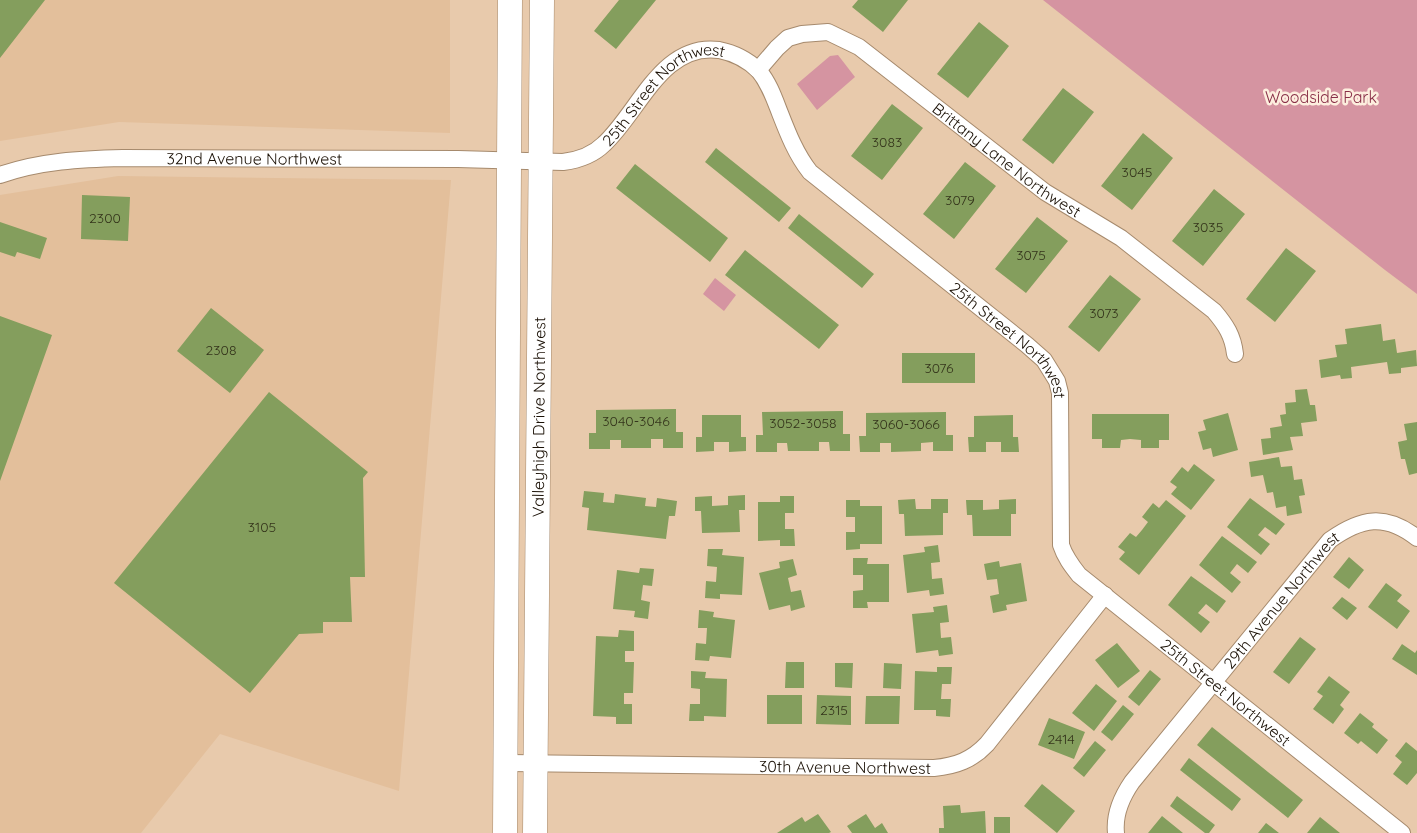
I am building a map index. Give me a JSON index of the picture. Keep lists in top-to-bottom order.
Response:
{
  "streets": {
    "main road": ["Valleyhigh Drive Northwest"],
    "street": [
      "25th Street Northwest",
      "32nd Avenue Northwest",
      "Brittany Lane Northwest",
      "29th Avenue Northwest",
      "30th Avenue Northwest"
    ]
  },
  "crossings": [
    ["25th Street Northwest", "32nd Avenue Northwest"],
    ["25th Street Northwest", "Brittany Lane Northwest"],
    ["25th Street Northwest", "Valleyhigh Drive Northwest"],
    ["25th Street Northwest", "29th Avenue Northwest"],
    ["25th Street Northwest", "30th Avenue Northwest"],
    ["32nd Avenue Northwest", "Valleyhigh Drive Northwest"],
    ["Valleyhigh Drive Northwest", "30th Avenue Northwest"]
  ],
  "parks": ["Woodside Park"],
  "house_numbers": [
    "3083",
    "3045",
    "3079",
    "2300",
    "3035",
    "3075",
    "3073",
    "2308",
    "3076",
    "3040-3046",
    "3052-3058",
    "3060-3066",
    "3105",
    "2315",
    "2414"
  ]
}
